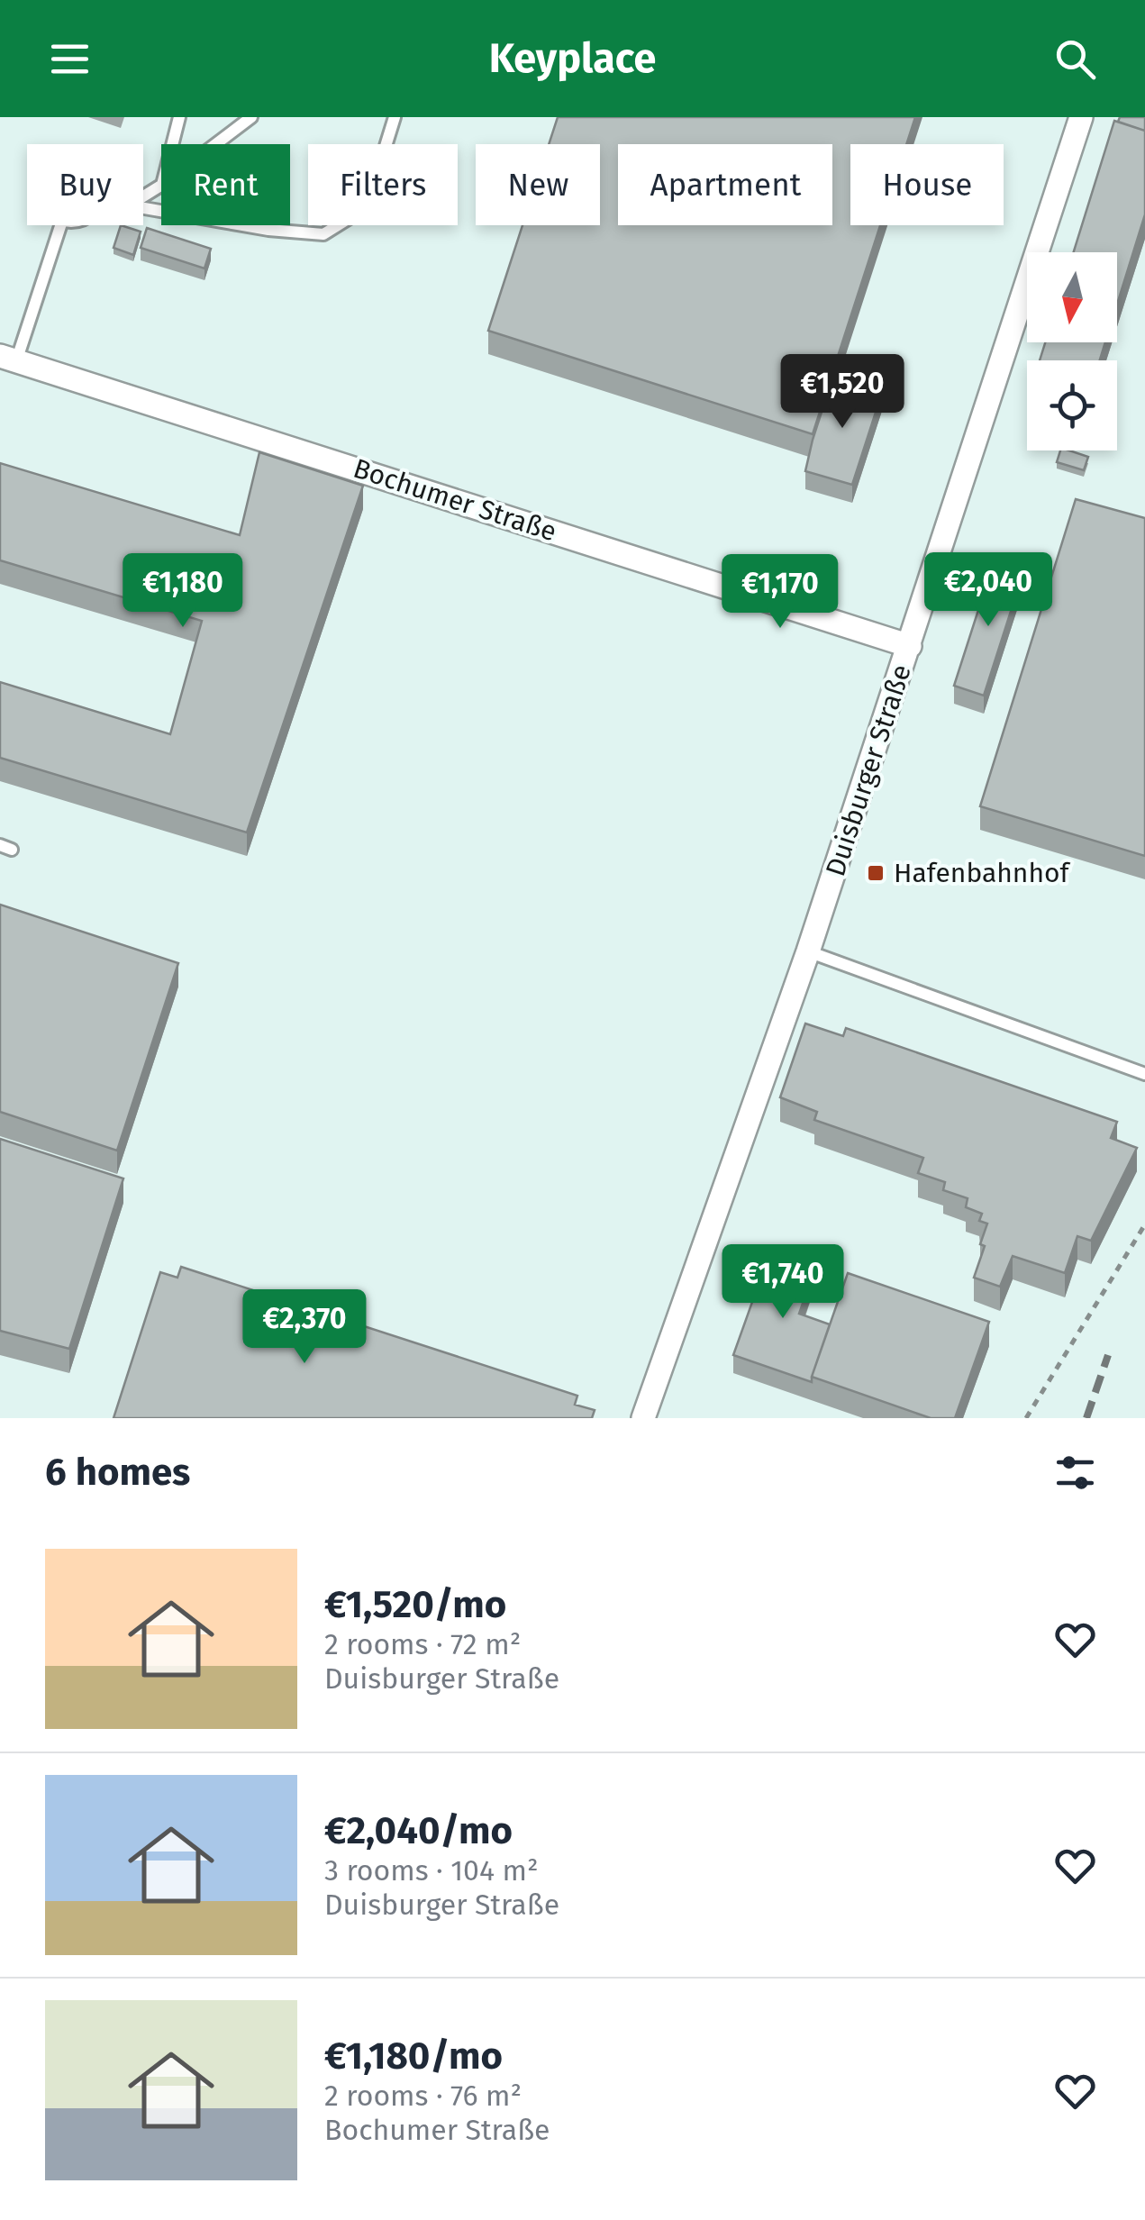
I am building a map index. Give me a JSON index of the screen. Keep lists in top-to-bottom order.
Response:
{
  "streets": {
    "street": ["Bochumer Straße", "Duisburger Straße"]
  },
  "crossings": [
    ["Bochumer Straße", "Duisburger Straße"]
  ],
  "places": {
    "transit": ["Hafenbahnhof"]
  },
  "north": "bottom",
  "page": {
    "header": "Keyplace",
    "chip": [
      "Buy",
      "Rent",
      "Filters",
      "New",
      "Apartment",
      "House"
    ],
    "price": [
      "€1,520",
      "€2,040",
      "€1,180",
      "€1,170",
      "€1,740",
      "€2,370"
    ],
    "heading": "6 homes",
    "list": [
      {
        "name": "€1,520/mo",
        "note": "2 rooms · 72 m² · Duisburger Straße"
      },
      {
        "name": "€2,040/mo",
        "note": "3 rooms · 104 m² · Duisburger Straße"
      },
      {
        "name": "€1,180/mo",
        "note": "2 rooms · 76 m² · Bochumer Straße"
      }
    ]
  }
}
